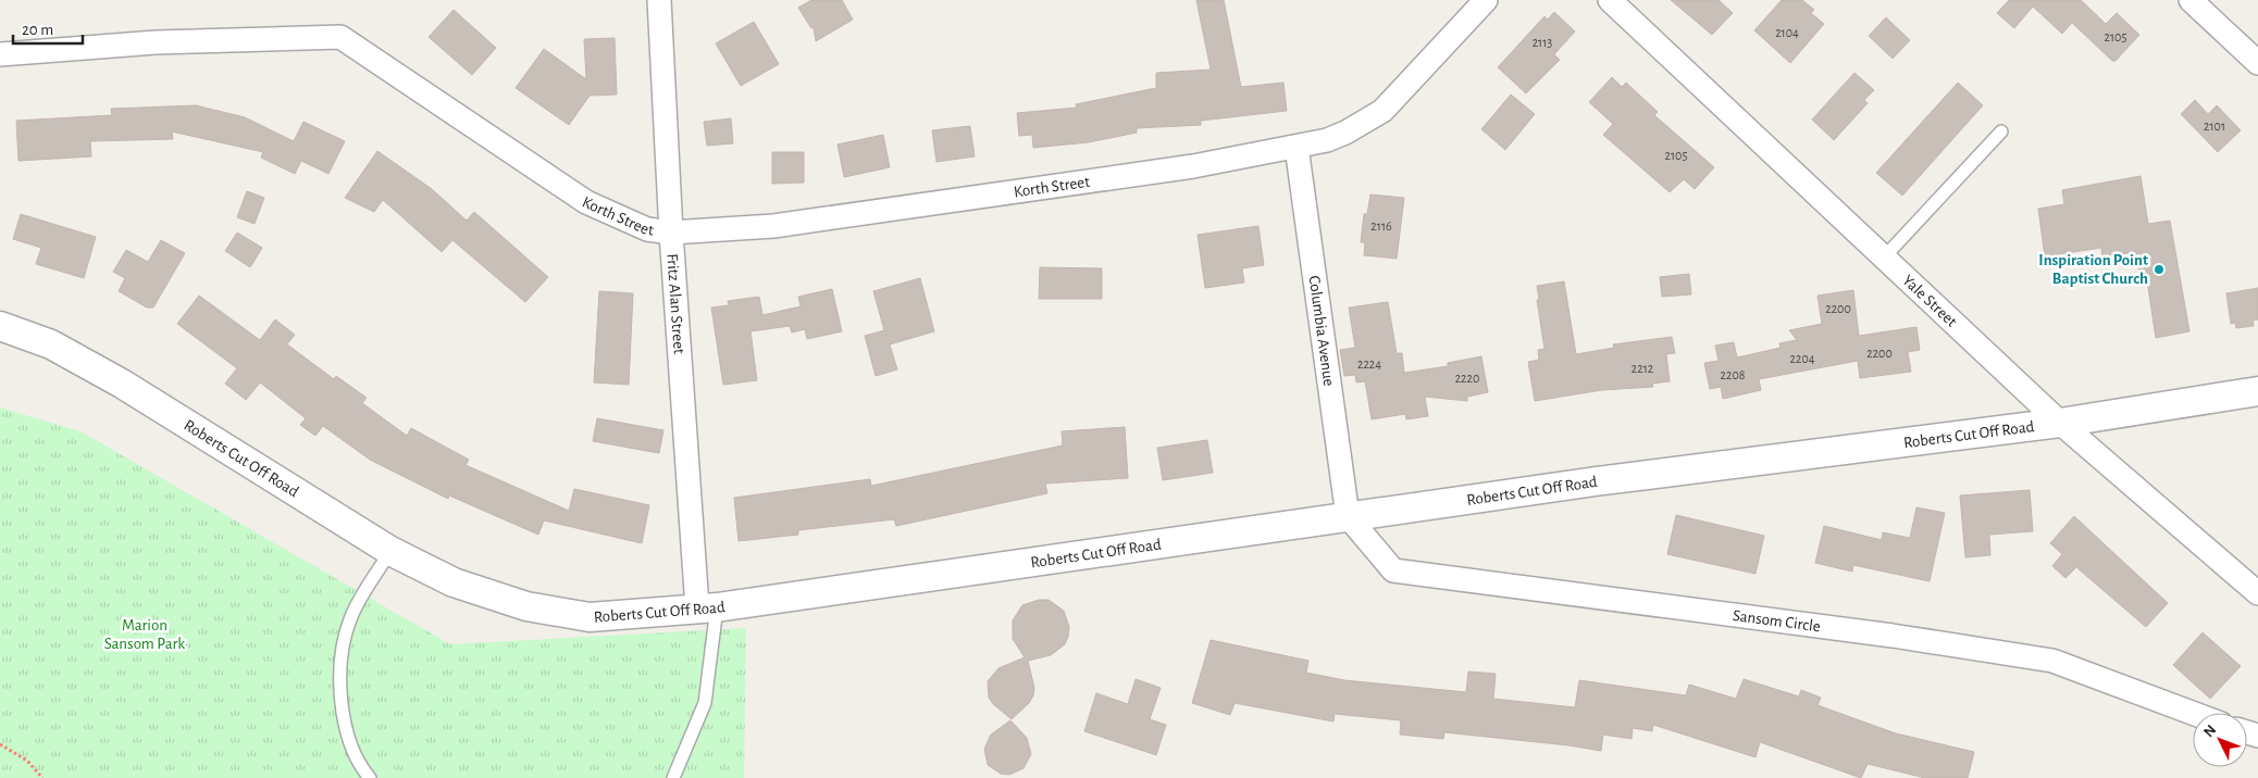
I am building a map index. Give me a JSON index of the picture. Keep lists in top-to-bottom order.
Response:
{
  "streets": {
    "street": [
      "Korth Street",
      "Yale Street",
      "Fritz Alan Street",
      "Columbia Avenue",
      "Roberts Cut Off Road",
      "Sansom Circle"
    ]
  },
  "crossings": [
    ["Korth Street", "Fritz Alan Street"],
    ["Korth Street", "Columbia Avenue"],
    ["Yale Street", "Roberts Cut Off Road"],
    ["Fritz Alan Street", "Roberts Cut Off Road"],
    ["Columbia Avenue", "Roberts Cut Off Road"],
    ["Columbia Avenue", "Sansom Circle"],
    ["Roberts Cut Off Road", "Sansom Circle"]
  ],
  "parks": ["Marion Sansom Park"],
  "places": ["Inspiration Point Baptist Church"],
  "house_numbers": [
    "2104",
    "2105",
    "2113",
    "2101",
    "2105",
    "2116",
    "2200",
    "2200",
    "2204",
    "2224",
    "2212",
    "2208",
    "2220"
  ],
  "scale_bar": "20 m",
  "north": "top left"
}
